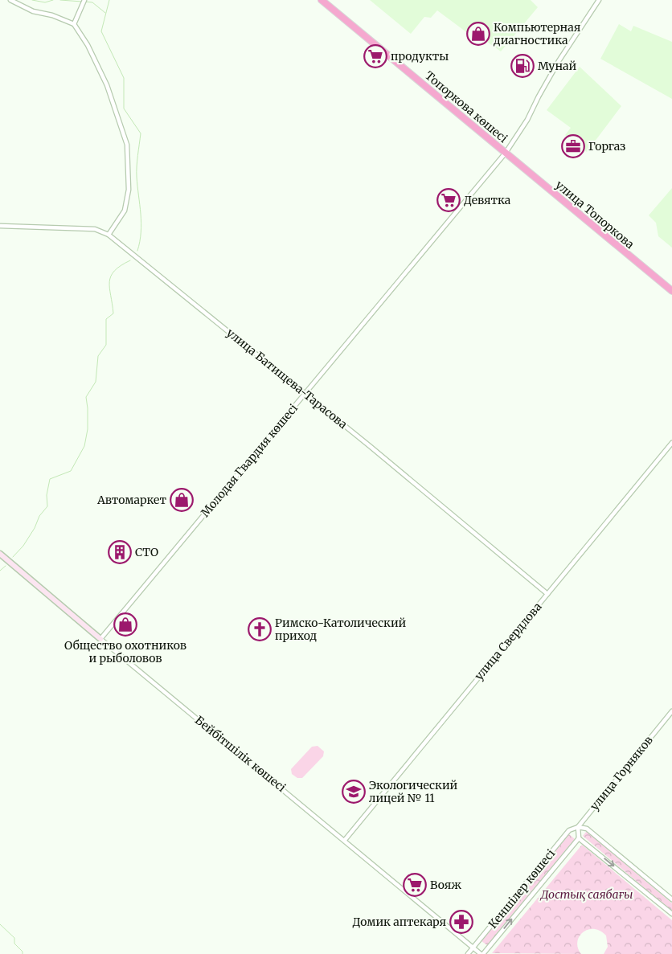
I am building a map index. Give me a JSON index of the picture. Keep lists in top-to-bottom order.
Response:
{
  "streets": {
    "highway": ["Топоркова көшесі", "улица Топоркова"],
    "street": [
      "улица Батищева-Тарасова",
      "Молодая Гвардия көшесі",
      "улица Свердлова",
      "Бейбітшілік көшесі",
      "улица Горняков",
      "Кеншілер көшесі"
    ]
  },
  "crossings": [
    ["Топоркова көшесі", "улица Топоркова"],
    ["Топоркова көшесі", "Молодая Гвардия көшесі"],
    ["улица Топоркова", "Молодая Гвардия көшесі"],
    ["улица Батищева-Тарасова", "Молодая Гвардия көшесі"],
    ["улица Батищева-Тарасова", "улица Свердлова"],
    ["Молодая Гвардия көшесі", "Бейбітшілік көшесі"],
    ["улица Свердлова", "Бейбітшілік көшесі"],
    ["Бейбітшілік көшесі", "Кеншілер көшесі"],
    ["улица Горняков", "Кеншілер көшесі"]
  ],
  "parks": ["Достық саябағы"],
  "places": {
    "shop": ["Компьютерная диагностика", "Автомаркет", "Общество охотников и рыболовов"],
    "supermarket": ["продукты", "Девятка", "Вояж"],
    "fuel station": ["Мунай"],
    "office": ["Горгаз"],
    "building": ["СТО"],
    "church": ["Римско-Католический приход"],
    "school or university": ["Экологический лицей № 11"],
    "pharmacy": ["Домик аптекаря"]
  }
}
